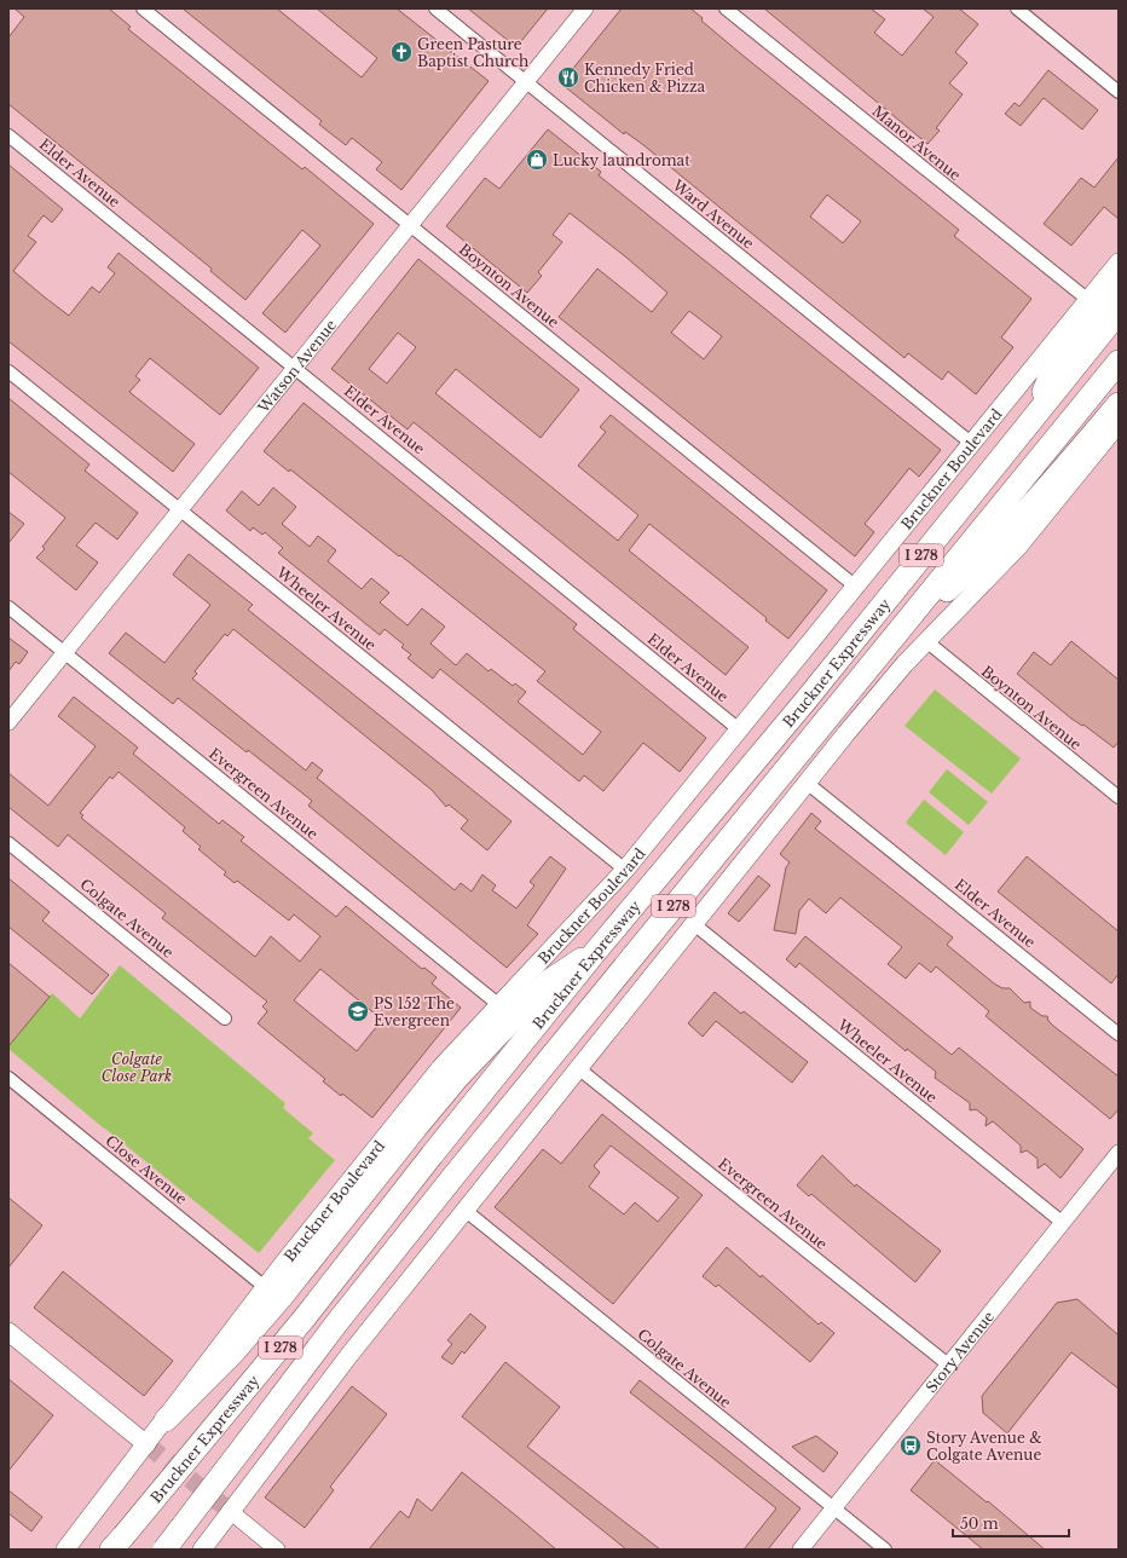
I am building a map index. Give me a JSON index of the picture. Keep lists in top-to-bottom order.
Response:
{
  "streets": {
    "highway": ["I 278", "Bruckner Expressway"],
    "main road": ["Bruckner Boulevard"],
    "street": [
      "Manor Avenue",
      "Elder Avenue",
      "Ward Avenue",
      "Boynton Avenue",
      "Watson Avenue",
      "Wheeler Avenue",
      "Evergreen Avenue",
      "Colgate Avenue",
      "Close Avenue",
      "Story Avenue"
    ]
  },
  "crossings": [
    ["Manor Avenue", "Bruckner Boulevard"],
    ["Elder Avenue", "Watson Avenue"],
    ["Elder Avenue", "Bruckner Boulevard"],
    ["Ward Avenue", "Watson Avenue"],
    ["Ward Avenue", "Bruckner Boulevard"],
    ["Boynton Avenue", "Watson Avenue"],
    ["Boynton Avenue", "Bruckner Boulevard"],
    ["Watson Avenue", "Wheeler Avenue"],
    ["Watson Avenue", "Evergreen Avenue"],
    ["Bruckner Boulevard", "Wheeler Avenue"],
    ["Bruckner Boulevard", "Evergreen Avenue"],
    ["Bruckner Boulevard", "Close Avenue"],
    ["Wheeler Avenue", "Story Avenue"],
    ["Evergreen Avenue", "Story Avenue"],
    ["Colgate Avenue", "Story Avenue"]
  ],
  "parks": ["Colgate Close Park"],
  "places": {
    "church": ["Green Pasture Baptist Church"],
    "restaurant": ["Kennedy Fried Chicken & Pizza"],
    "shop": ["Lucky laundromat"],
    "school or university": ["PS 152 The Evergreen"],
    "bus stop": ["Story Avenue & Colgate Avenue"]
  },
  "scale_bar": "50 m"
}
